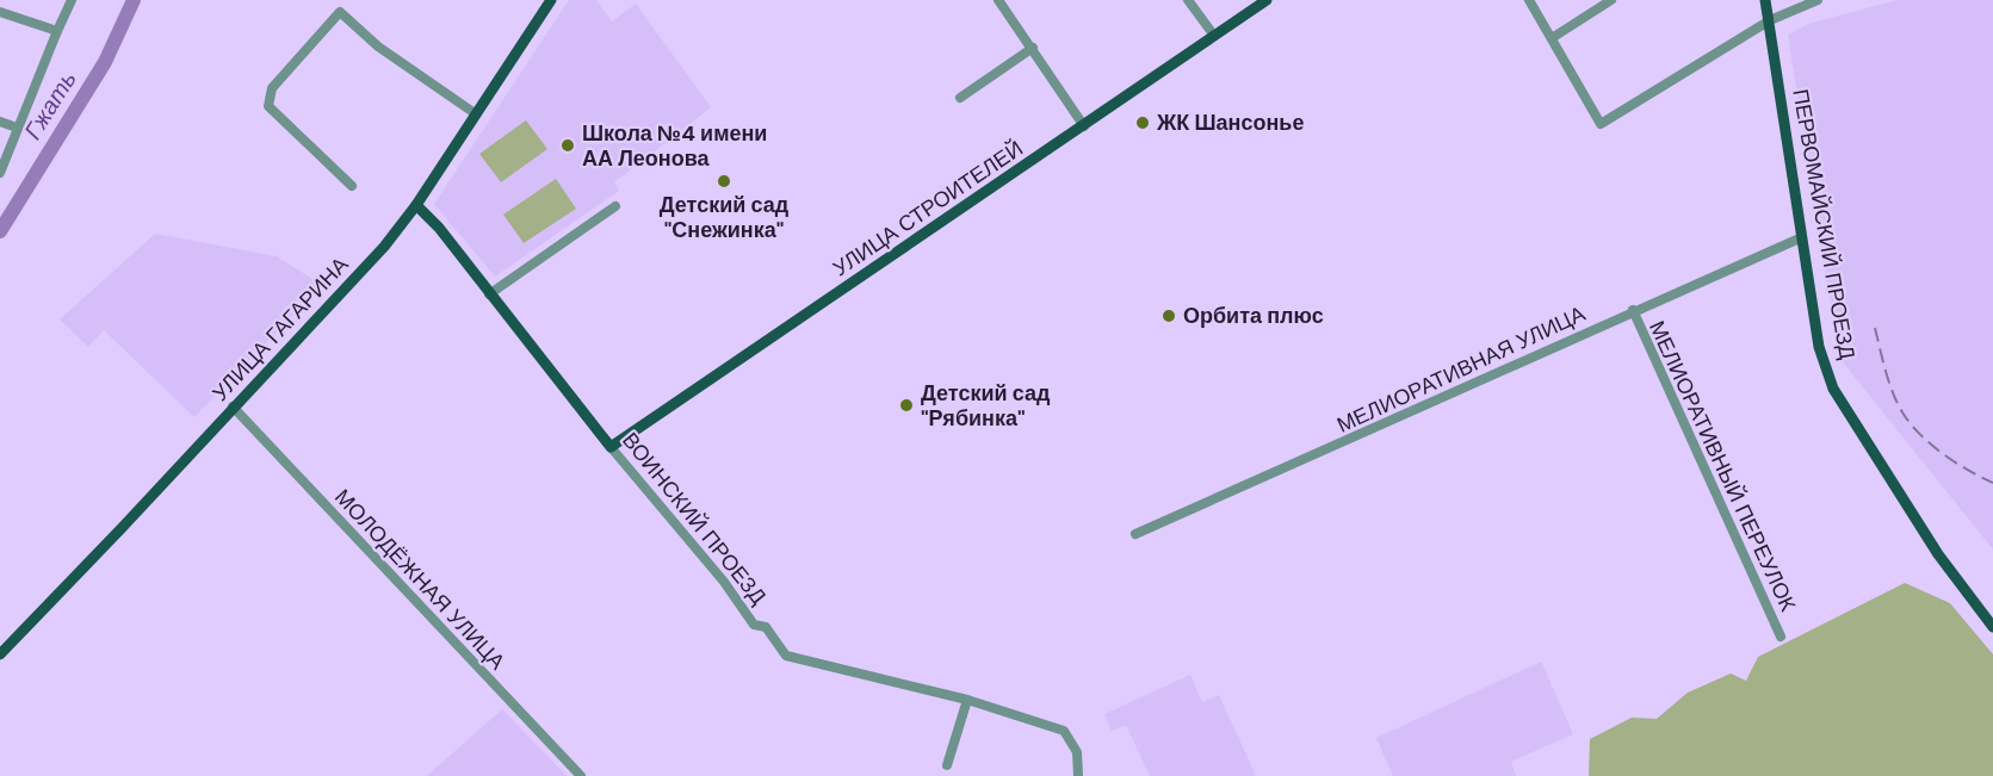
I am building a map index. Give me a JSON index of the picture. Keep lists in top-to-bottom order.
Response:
{
  "streets": {
    "main road": [
      "УЛИЦА СТРОИТЕЛЕЙ",
      "ПЕРВОМАЙСКИЙ ПРОЕЗД",
      "УЛИЦА ГАГАРИНА",
      "ВОИНСКИЙ ПРОЕЗД"
    ],
    "street": ["МЕЛИОРАТИВНАЯ УЛИЦА", "МЕЛИОРАТИВНЫЙ ПЕРЕУЛОК", "МОЛОДЁЖНАЯ УЛИЦА"]
  },
  "crossings": [
    ["УЛИЦА СТРОИТЕЛЕЙ", "ВОИНСКИЙ ПРОЕЗД"],
    ["ПЕРВОМАЙСКИЙ ПРОЕЗД", "МЕЛИОРАТИВНАЯ УЛИЦА"],
    ["УЛИЦА ГАГАРИНА", "ВОИНСКИЙ ПРОЕЗД"],
    ["УЛИЦА ГАГАРИНА", "МОЛОДЁЖНАЯ УЛИЦА"],
    ["МЕЛИОРАТИВНАЯ УЛИЦА", "МЕЛИОРАТИВНЫЙ ПЕРЕУЛОК"]
  ],
  "water": ["Гжать"],
  "places": [
    "ЖК Шансонье",
    "Школа №4 имени АА Леонова",
    "Детский сад \"Снежинка\"",
    "Орбита плюс",
    "Детский сад \"Рябинка\""
  ]
}
